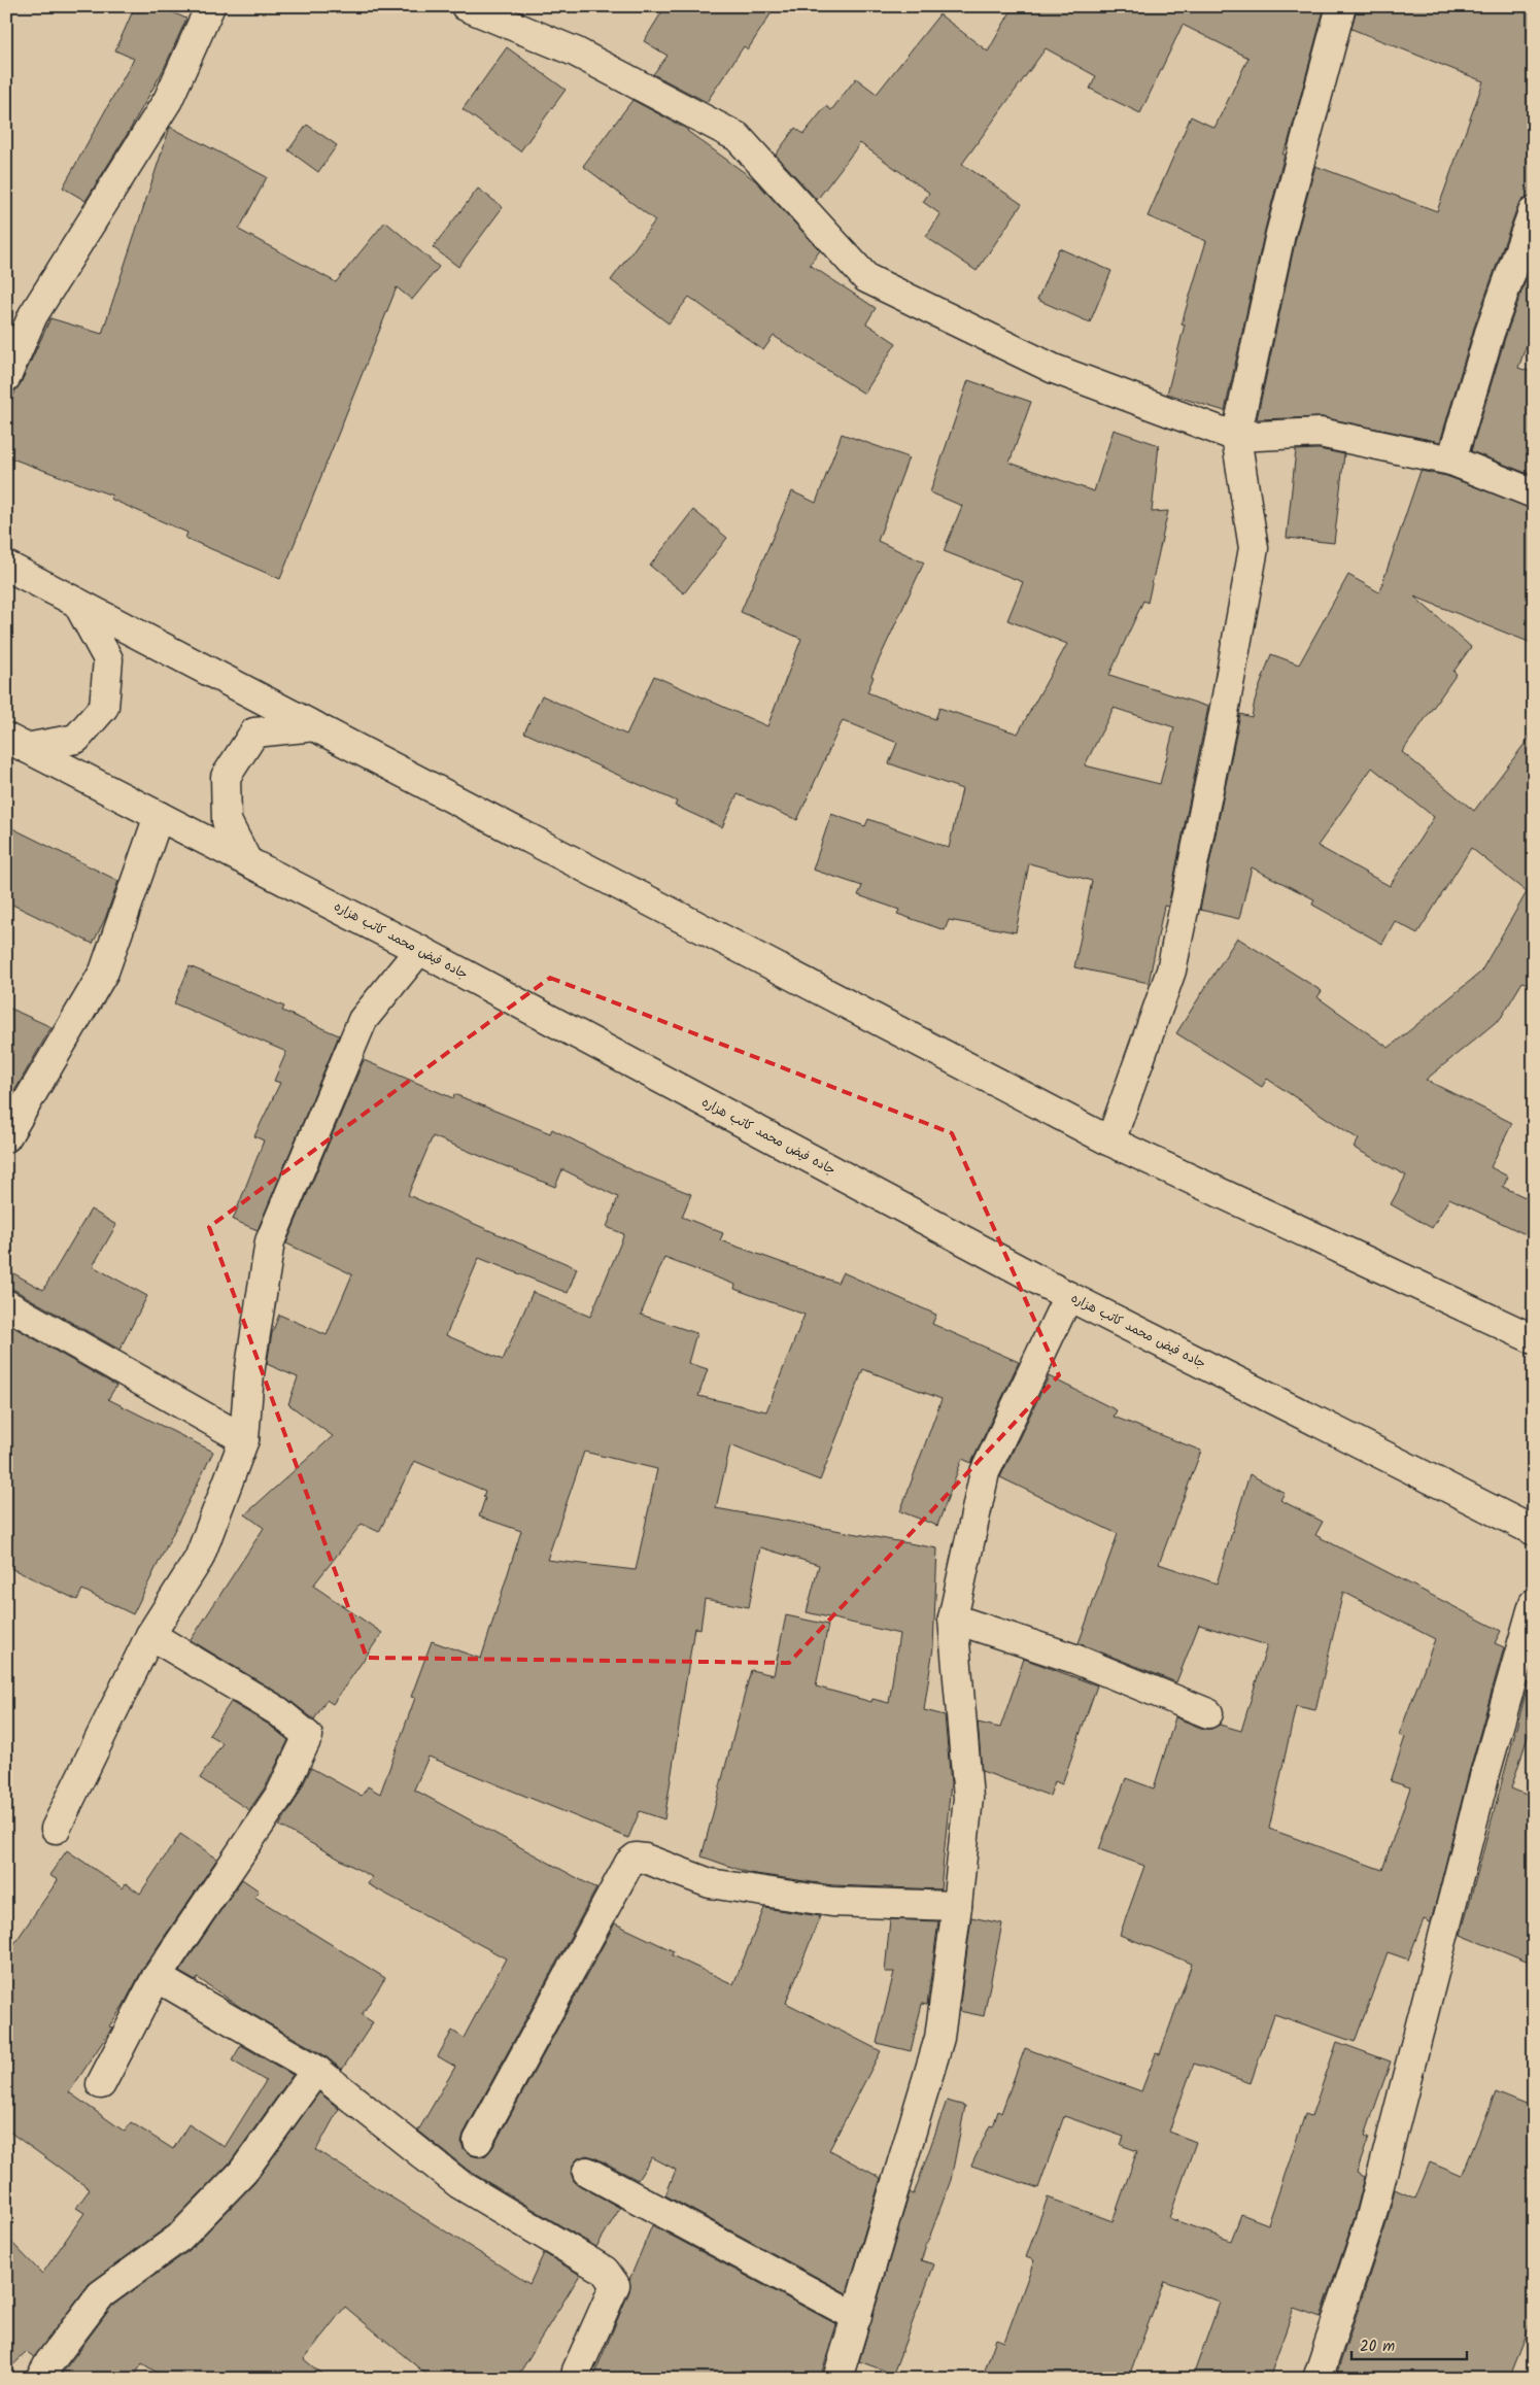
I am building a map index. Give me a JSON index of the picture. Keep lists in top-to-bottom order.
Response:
{
  "streets": {
    "street": ["جاده فیض محمد کاتب هزاره"]
  },
  "scale_bar": "20 m"
}
